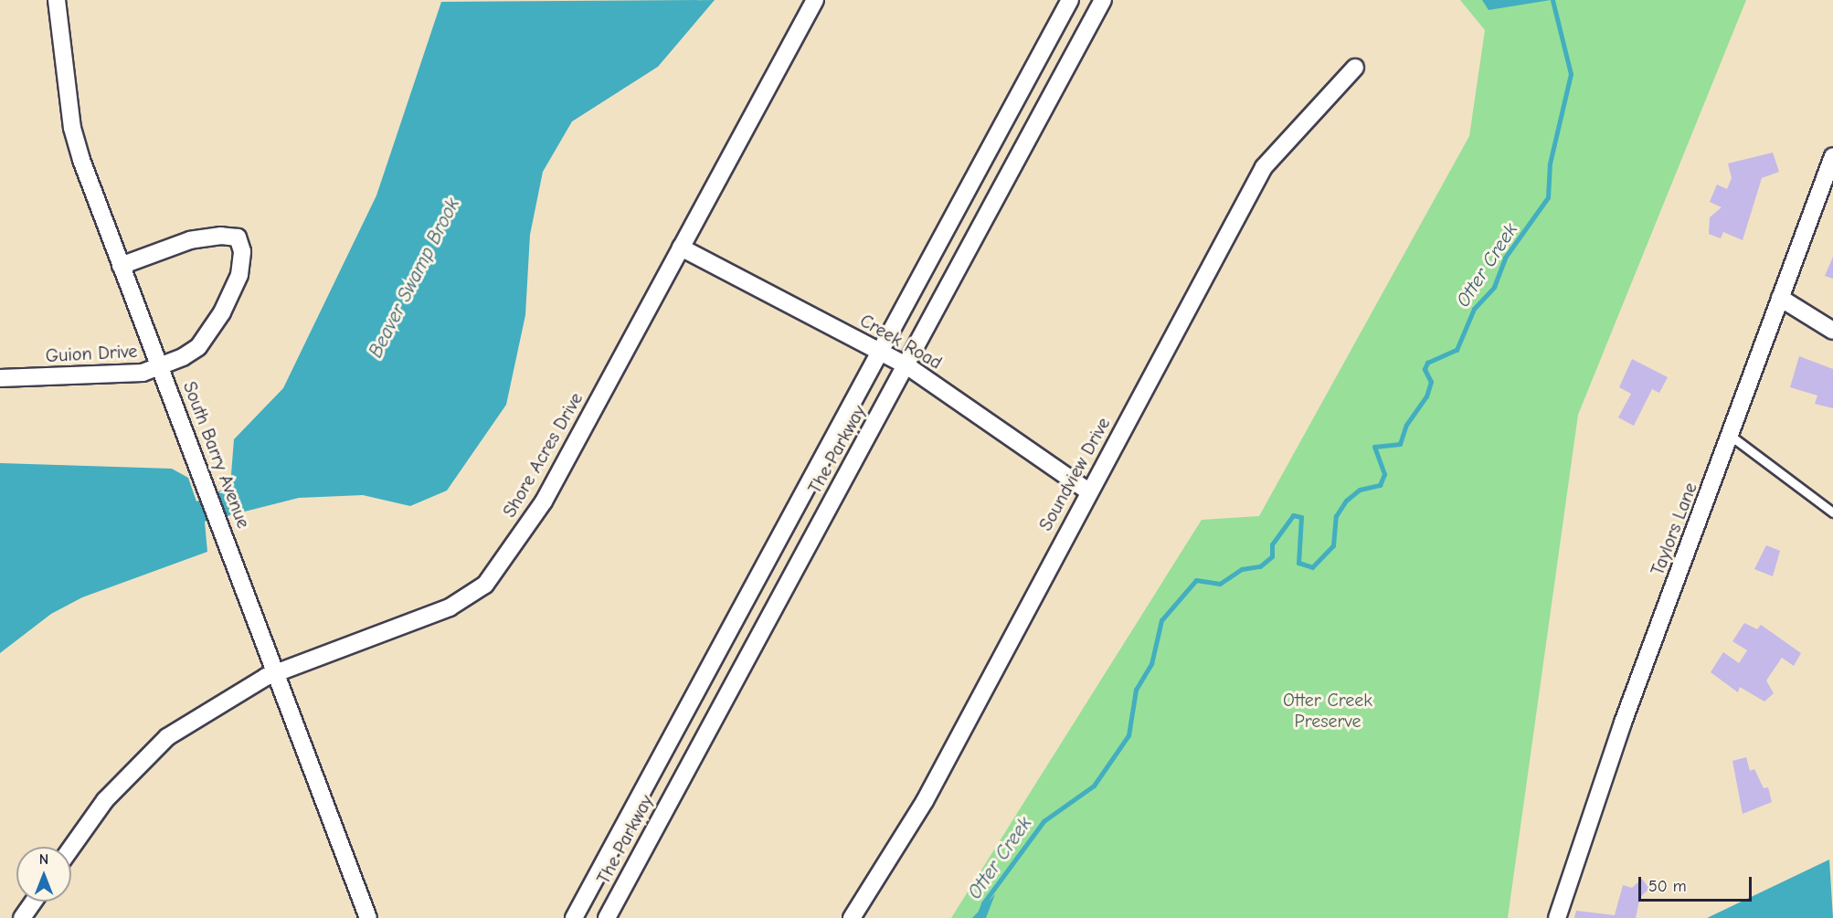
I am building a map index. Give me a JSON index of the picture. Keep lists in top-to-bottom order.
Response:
{
  "streets": {
    "street": [
      "Creek Road",
      "Guion Drive",
      "The Parkway",
      "South Barry Avenue",
      "Shore Acres Drive",
      "Soundview Drive",
      "Taylors Lane"
    ]
  },
  "crossings": [
    ["Creek Road", "The Parkway"],
    ["Creek Road", "Shore Acres Drive"],
    ["Creek Road", "Soundview Drive"],
    ["Guion Drive", "South Barry Avenue"],
    ["South Barry Avenue", "Shore Acres Drive"]
  ],
  "water": ["Otter Creek", "Beaver Swamp Brook"],
  "parks": ["Otter Creek Preserve"],
  "scale_bar": "50 m",
  "north": "top"
}
